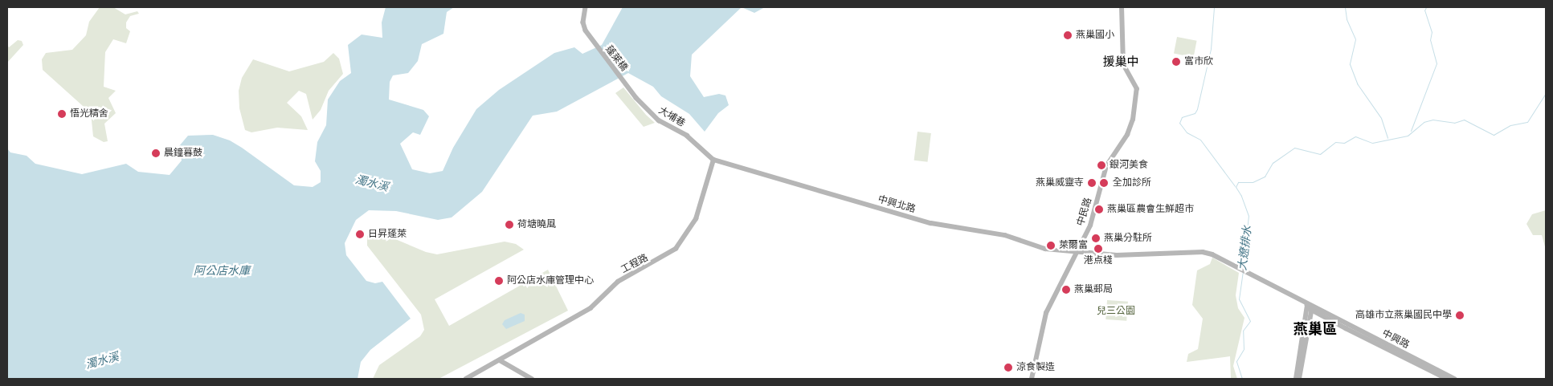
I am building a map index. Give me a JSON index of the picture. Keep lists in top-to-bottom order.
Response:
{
  "streets": {
    "street": [
      "蓬萊橋",
      "大埔巷",
      "中興北路",
      "中民路",
      "工程路",
      "中興路"
    ]
  },
  "crossings": [
    ["蓬萊橋", "大埔巷"],
    ["大埔巷", "中興北路"],
    ["大埔巷", "工程路"],
    ["中興北路", "中民路"],
    ["中興北路", "工程路"],
    ["中興北路", "中興路"],
    ["中民路", "中興路"]
  ],
  "districts": ["援巢中", "燕巢區"],
  "water": ["濁水溪", "大遼排水", "阿公店水庫"],
  "parks": ["兒三公園"],
  "places": [
    "燕巢國小",
    "富市欣",
    "悟光精舍",
    "晨鐘暮鼓",
    "銀河美食",
    "燕巢威靈寺",
    "全加診所",
    "燕巢區農會生鮮超市",
    "荷塘曉風",
    "日昇蓬萊",
    "燕巢分駐所",
    "萊爾富",
    "港点棧",
    "阿公店水庫管理中心",
    "燕巢郵局",
    "高雄市立燕巢國民中學",
    "涼食製造"
  ]
}
